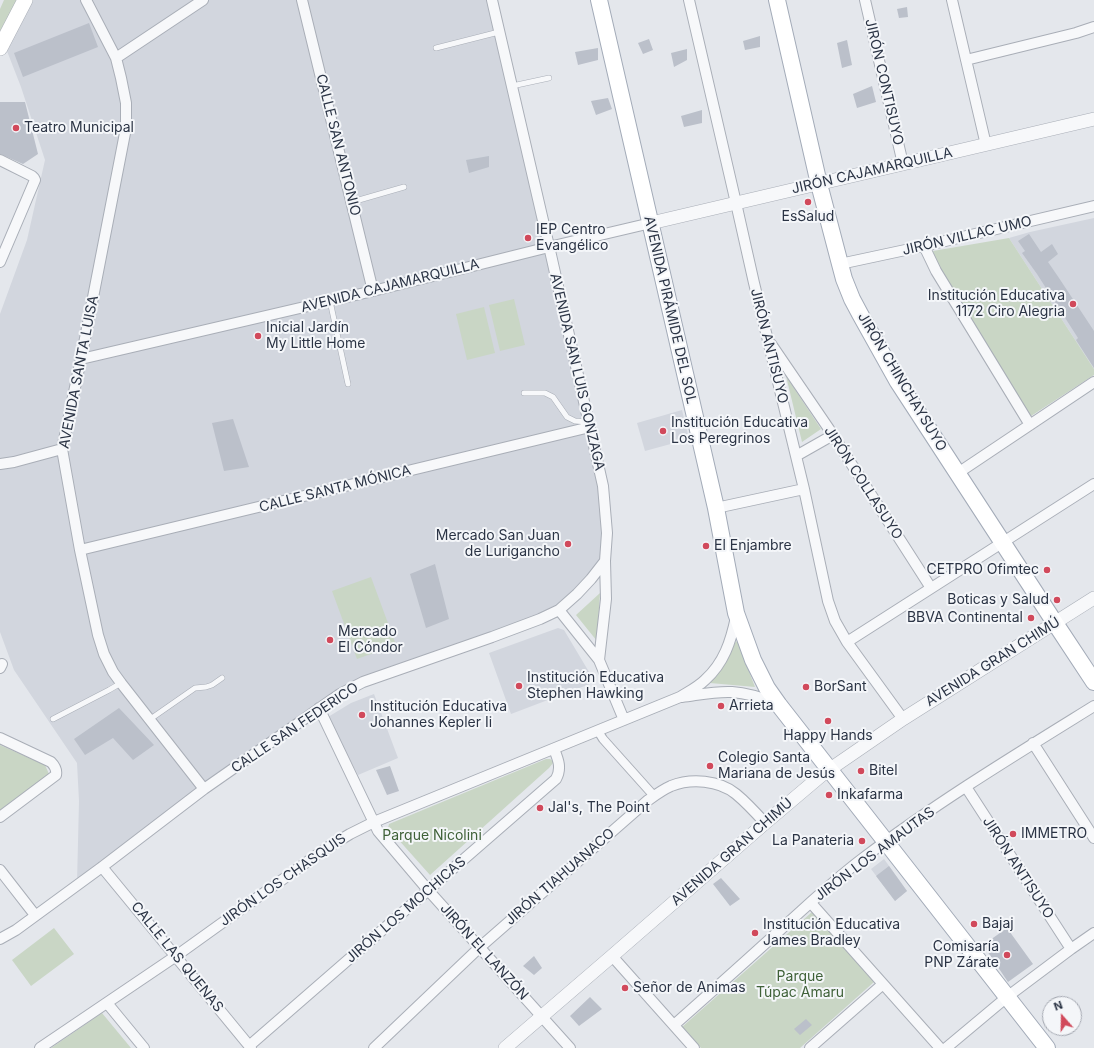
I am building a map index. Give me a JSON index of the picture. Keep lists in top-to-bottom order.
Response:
{
  "streets": {
    "main road": ["AVENIDA PIRÁMIDE DEL SOL", "JIRÓN CHINCHAYSUYO"],
    "street": [
      "JIRÓN CONTISUYO",
      "CALLE SAN ANTONIO",
      "JIRÓN CAJAMARQUILLA",
      "JIRÓN VILLAC UMO",
      "AVENIDA CAJAMARQUILLA",
      "JIRÓN ANTISUYO",
      "AVENIDA SANTA LUISA",
      "AVENIDA SAN LUIS GONZAGA",
      "JIRÓN COLLASUYO",
      "CALLE SANTA MÓNICA",
      "AVENIDA GRAN CHIMÚ",
      "CALLE SAN FEDERICO",
      "JIRÓN LOS AMAUTAS",
      "JIRÓN TIAHUANACO",
      "JIRÓN LOS CHASQUIS",
      "JIRÓN LOS MOCHICAS",
      "JIRÓN EL LANZÓN",
      "CALLE LAS QUENAS"
    ]
  },
  "crossings": [
    ["JIRÓN CONTISUYO", "JIRÓN CAJAMARQUILLA"],
    ["CALLE SAN ANTONIO", "AVENIDA CAJAMARQUILLA"],
    ["JIRÓN CAJAMARQUILLA", "AVENIDA CAJAMARQUILLA"],
    ["JIRÓN CAJAMARQUILLA", "AVENIDA PIRÁMIDE DEL SOL"],
    ["JIRÓN CAJAMARQUILLA", "JIRÓN ANTISUYO"],
    ["JIRÓN CAJAMARQUILLA", "JIRÓN CHINCHAYSUYO"],
    ["JIRÓN VILLAC UMO", "JIRÓN CHINCHAYSUYO"],
    ["AVENIDA CAJAMARQUILLA", "AVENIDA PIRÁMIDE DEL SOL"],
    ["AVENIDA CAJAMARQUILLA", "AVENIDA SANTA LUISA"],
    ["AVENIDA CAJAMARQUILLA", "AVENIDA SAN LUIS GONZAGA"],
    ["AVENIDA PIRÁMIDE DEL SOL", "AVENIDA GRAN CHIMÚ"],
    ["AVENIDA PIRÁMIDE DEL SOL", "JIRÓN LOS AMAUTAS"],
    ["AVENIDA PIRÁMIDE DEL SOL", "JIRÓN LOS CHASQUIS"],
    ["JIRÓN ANTISUYO", "JIRÓN COLLASUYO"],
    ["JIRÓN ANTISUYO", "AVENIDA GRAN CHIMÚ"],
    ["JIRÓN ANTISUYO", "JIRÓN LOS AMAUTAS"],
    ["AVENIDA SANTA LUISA", "CALLE SANTA MÓNICA"],
    ["AVENIDA SANTA LUISA", "CALLE SAN FEDERICO"],
    ["AVENIDA SAN LUIS GONZAGA", "CALLE SANTA MÓNICA"],
    ["AVENIDA SAN LUIS GONZAGA", "CALLE SAN FEDERICO"],
    ["JIRÓN CHINCHAYSUYO", "AVENIDA GRAN CHIMÚ"],
    ["AVENIDA GRAN CHIMÚ", "JIRÓN TIAHUANACO"],
    ["AVENIDA GRAN CHIMÚ", "JIRÓN EL LANZÓN"],
    ["CALLE SAN FEDERICO", "JIRÓN EL LANZÓN"],
    ["CALLE SAN FEDERICO", "CALLE LAS QUENAS"],
    ["JIRÓN TIAHUANACO", "JIRÓN EL LANZÓN"],
    ["JIRÓN LOS CHASQUIS", "JIRÓN LOS MOCHICAS"],
    ["JIRÓN LOS CHASQUIS", "JIRÓN EL LANZÓN"],
    ["JIRÓN LOS CHASQUIS", "CALLE LAS QUENAS"],
    ["JIRÓN LOS MOCHICAS", "JIRÓN EL LANZÓN"],
    ["JIRÓN LOS MOCHICAS", "CALLE LAS QUENAS"]
  ],
  "parks": ["Parque Nicolini", "Parque Túpac Amaru"],
  "places": [
    "Teatro Municipal",
    "EsSalud",
    "IEP Centro Evangélico",
    "Institución Educativa 1172 Ciro Alegria",
    "Inicial Jardín My Little Home",
    "Institución Educativa Los Peregrinos",
    "Mercado San Juan de Lurigancho",
    "El Enjambre",
    "CETPRO Ofimtec",
    "Boticas y Salud",
    "BBVA Continental",
    "Mercado El Cóndor",
    "Institución Educativa Stephen Hawking",
    "BorSant",
    "Arrieta",
    "Institución Educativa Johannes Kepler Ii",
    "Happy Hands",
    "Colegio Santa Mariana de Jesús",
    "Bitel",
    "Inkafarma",
    "Jal's, The Point",
    "IMMETRO",
    "La Panateria",
    "Bajaj",
    "Institución Educativa James Bradley",
    "Comisaría PNP Zárate",
    "Señor de Animas"
  ],
  "north": "top"
}
